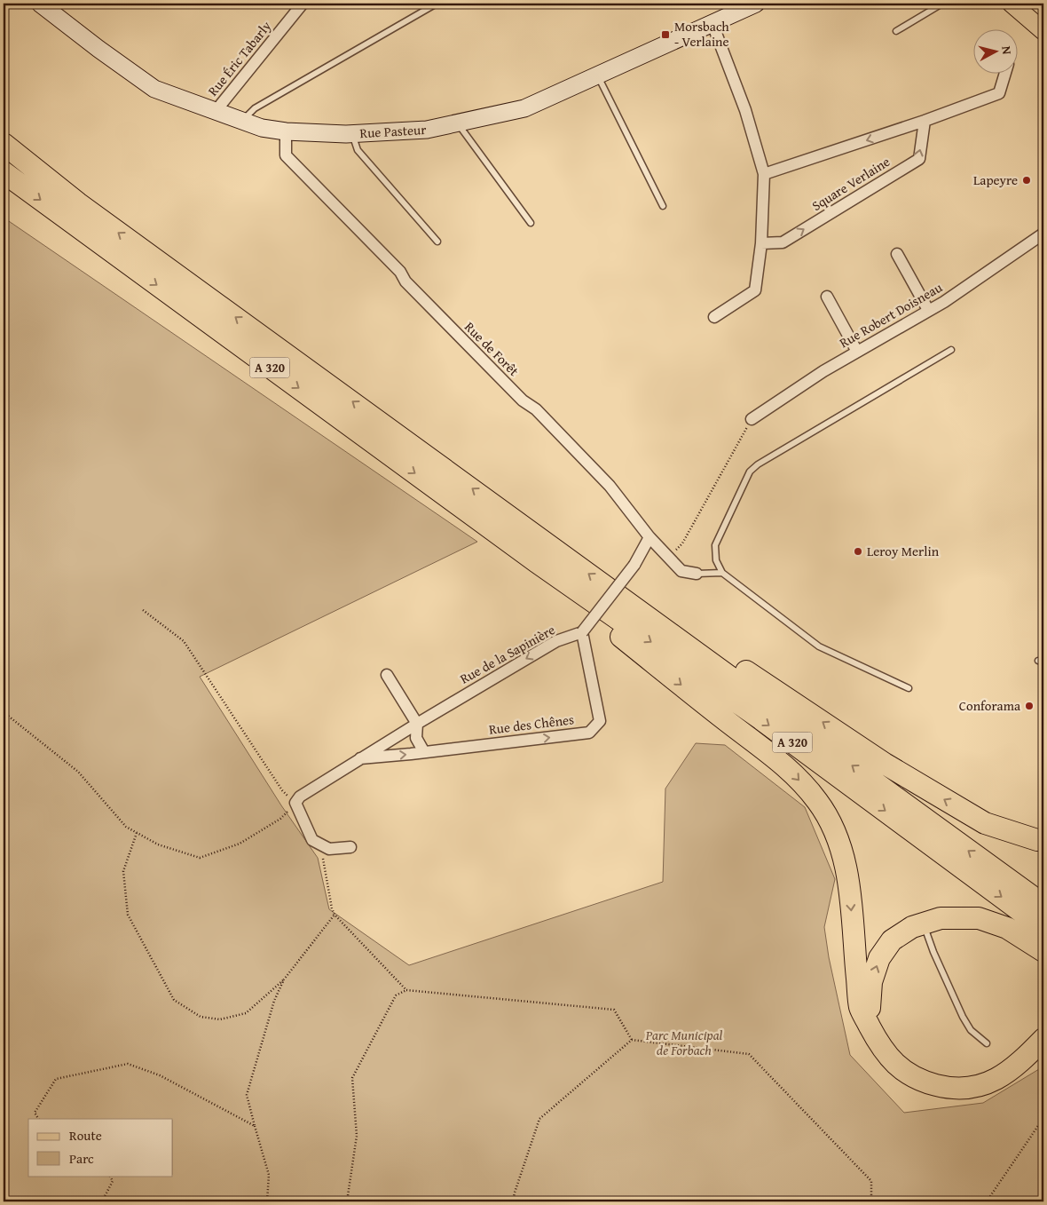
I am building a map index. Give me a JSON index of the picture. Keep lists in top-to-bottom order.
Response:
{
  "streets": {
    "highway": ["A 320"],
    "main road": ["Rue Pasteur"],
    "street": [
      "Rue Éric Tabarly",
      "Square Verlaine",
      "Rue Robert Doisneau",
      "Rue de Forêt",
      "Rue de la Sapinière",
      "Rue des Chênes"
    ]
  },
  "crossings": [
    ["Rue Éric Tabarly", "Rue Pasteur"],
    ["Rue Pasteur", "Rue de Forêt"],
    ["Rue de la Sapinière", "Rue des Chênes"]
  ],
  "one_way": ["Rue de la Sapinière"],
  "parks": ["Parc Municipal de Forbach"],
  "places": {
    "transit": ["Morsbach - Verlaine"],
    "other": ["Lapeyre", "Leroy Merlin", "Conforama"]
  },
  "legend": ["Route", "Parc"],
  "north": "right"
}
